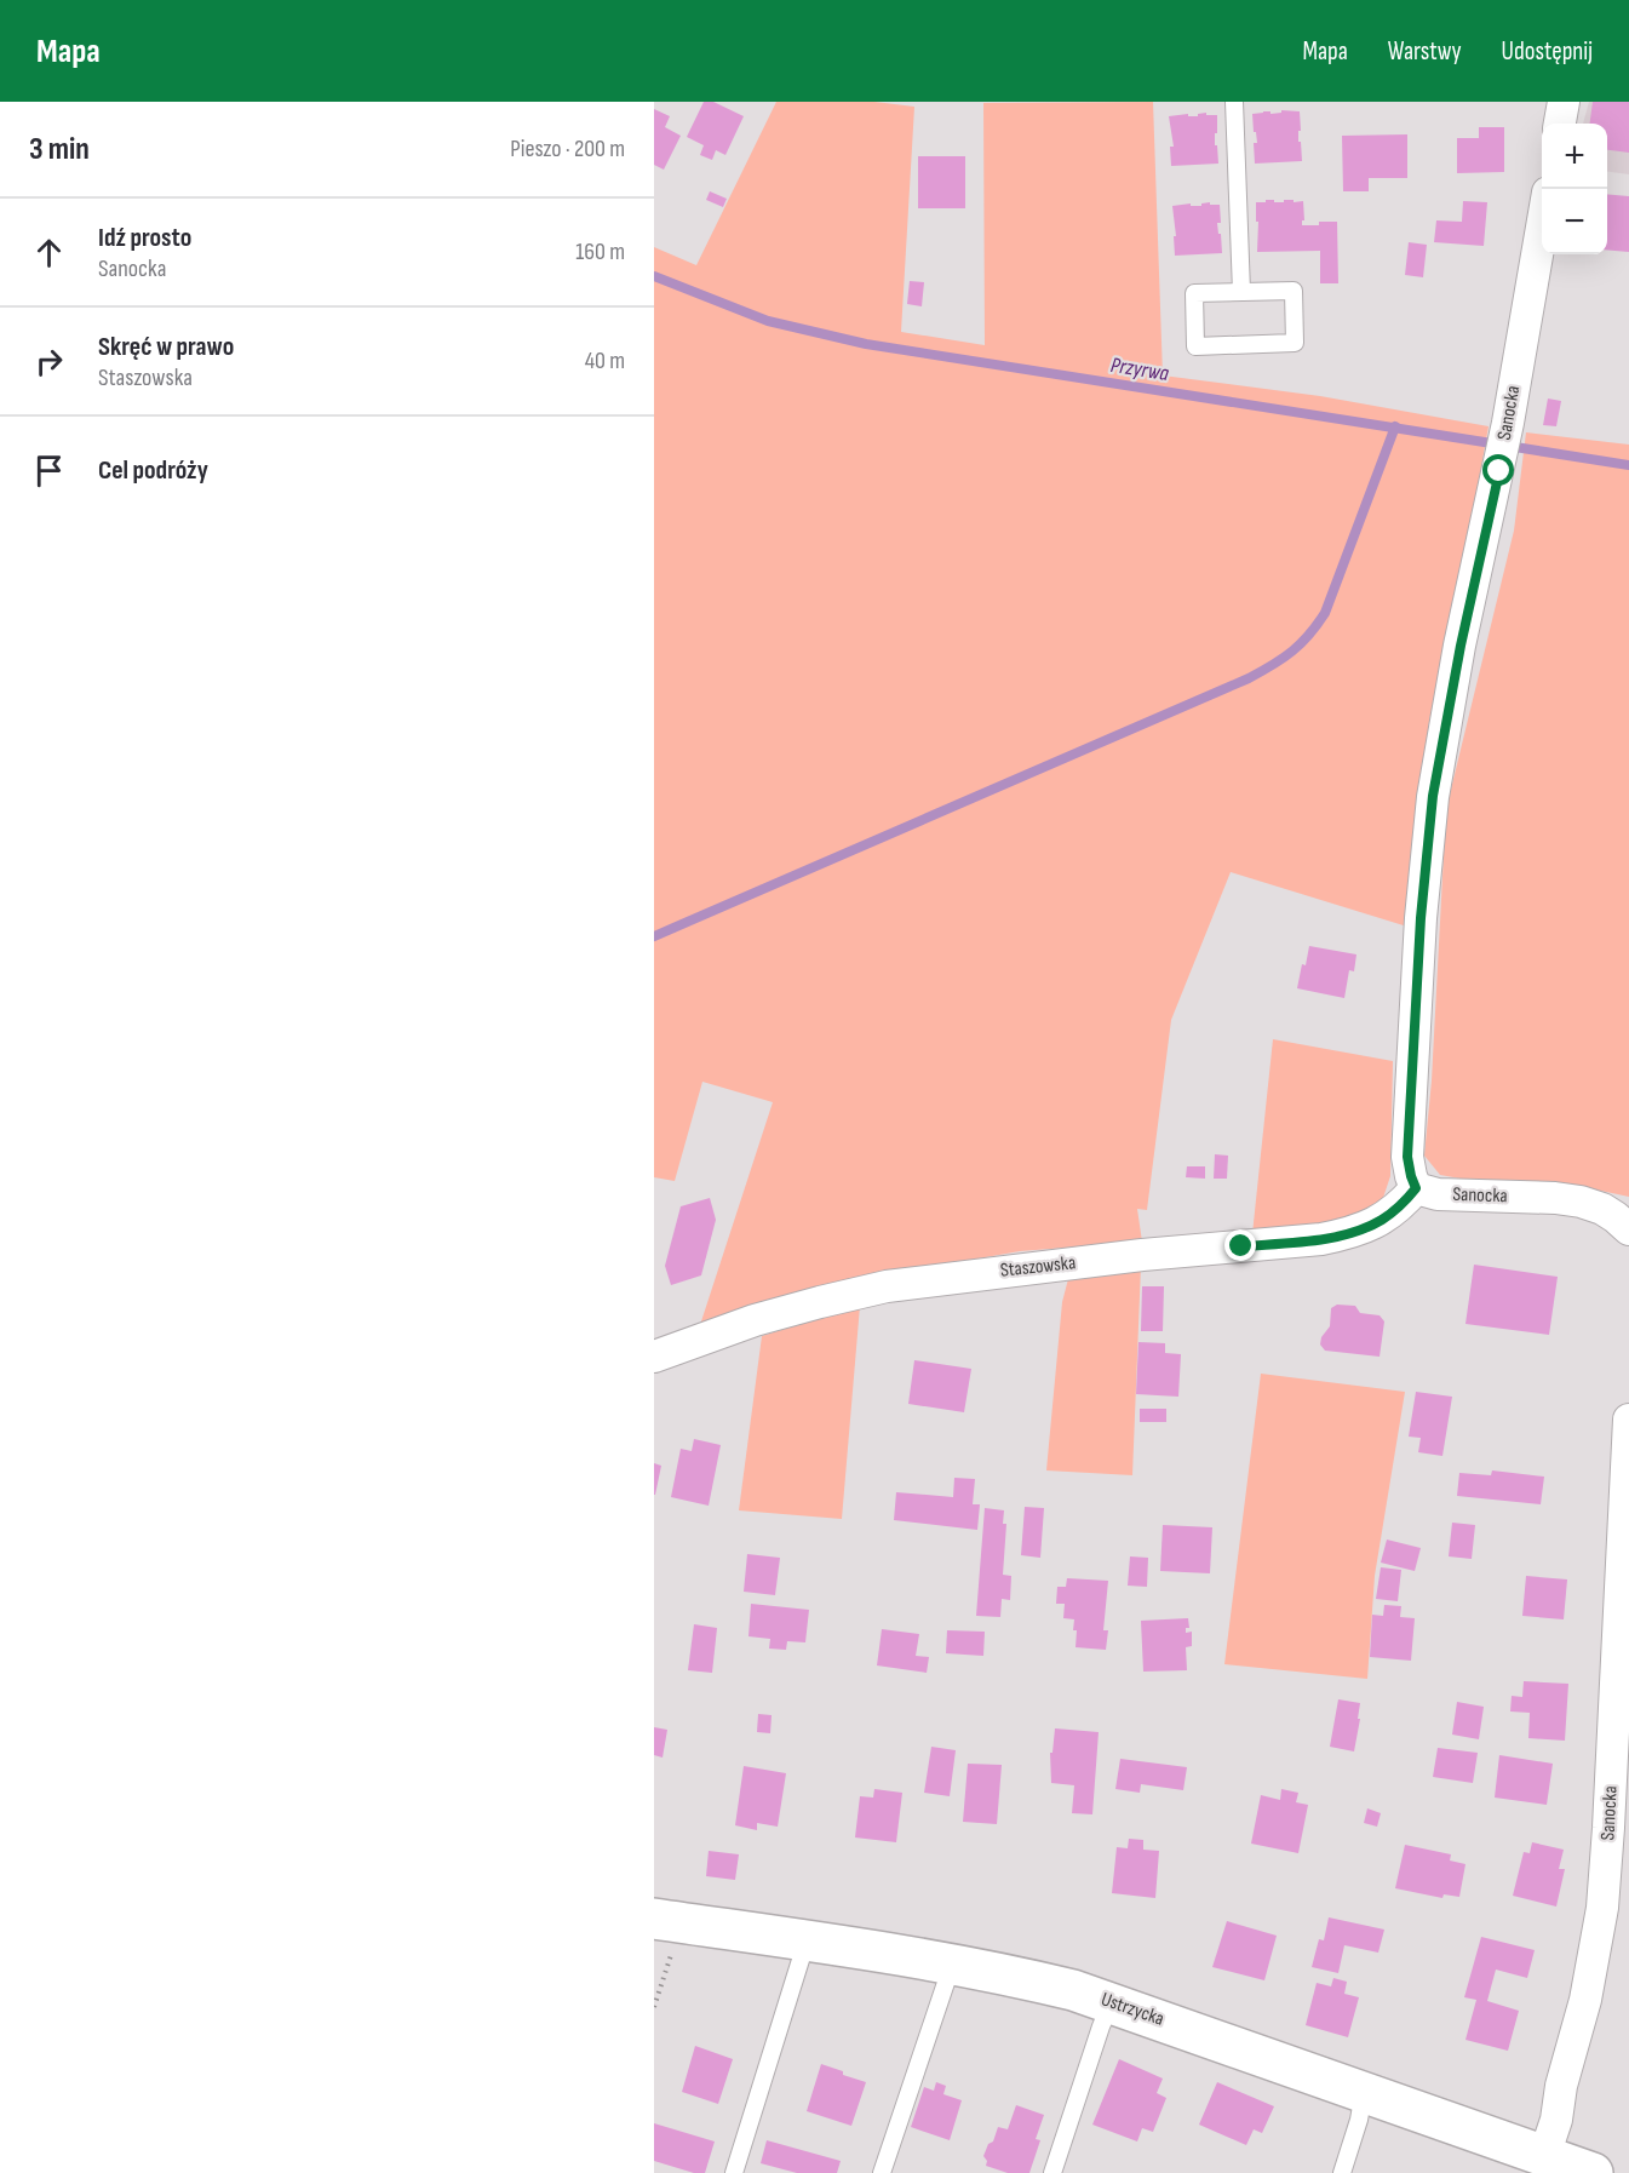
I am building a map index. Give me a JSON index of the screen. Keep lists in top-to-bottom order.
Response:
{
  "streets": {
    "street": ["Sanocka", "Staszowska", "Ustrzycka"]
  },
  "crossings": [
    ["Sanocka", "Staszowska"],
    ["Sanocka", "Ustrzycka"]
  ],
  "water": ["Przyrwa"],
  "page": {
    "header": "Mapa",
    "nav": ["Mapa", "Warstwy", "Udostępnij"],
    "heading": ["3 min", "Pieszo · 200 m"],
    "map_buttons": ["+", "−"],
    "list": [
      ["Idź prosto", "Sanocka", "160 m"],
      ["Skręć w prawo", "Staszowska", "40 m"],
      "Cel podróży"
    ]
  }
}
